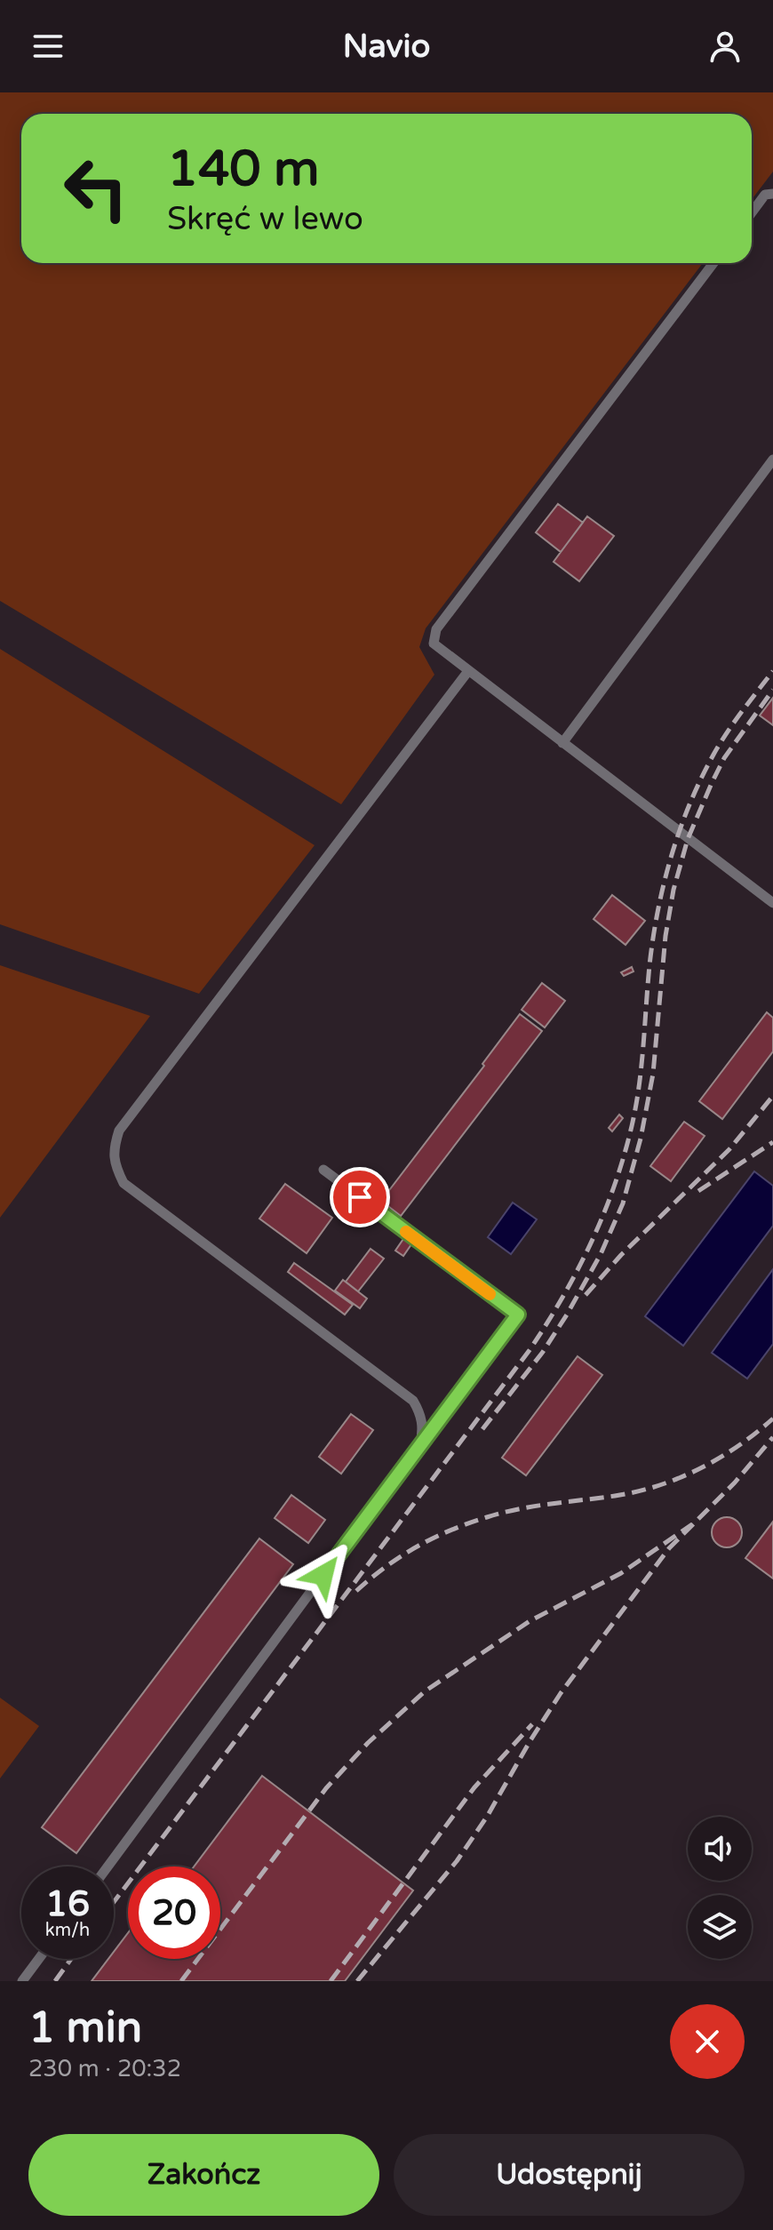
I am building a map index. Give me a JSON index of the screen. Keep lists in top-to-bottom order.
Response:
{
  "page": {
    "header": "Navio",
    "turn": ["140 m", "Skręć w lewo"],
    "speed": "16 km/h",
    "limit": "20",
    "heading": ["1 min", "230 m · 20:32"],
    "buttons": ["Zakończ", "Udostępnij"]
  }
}
